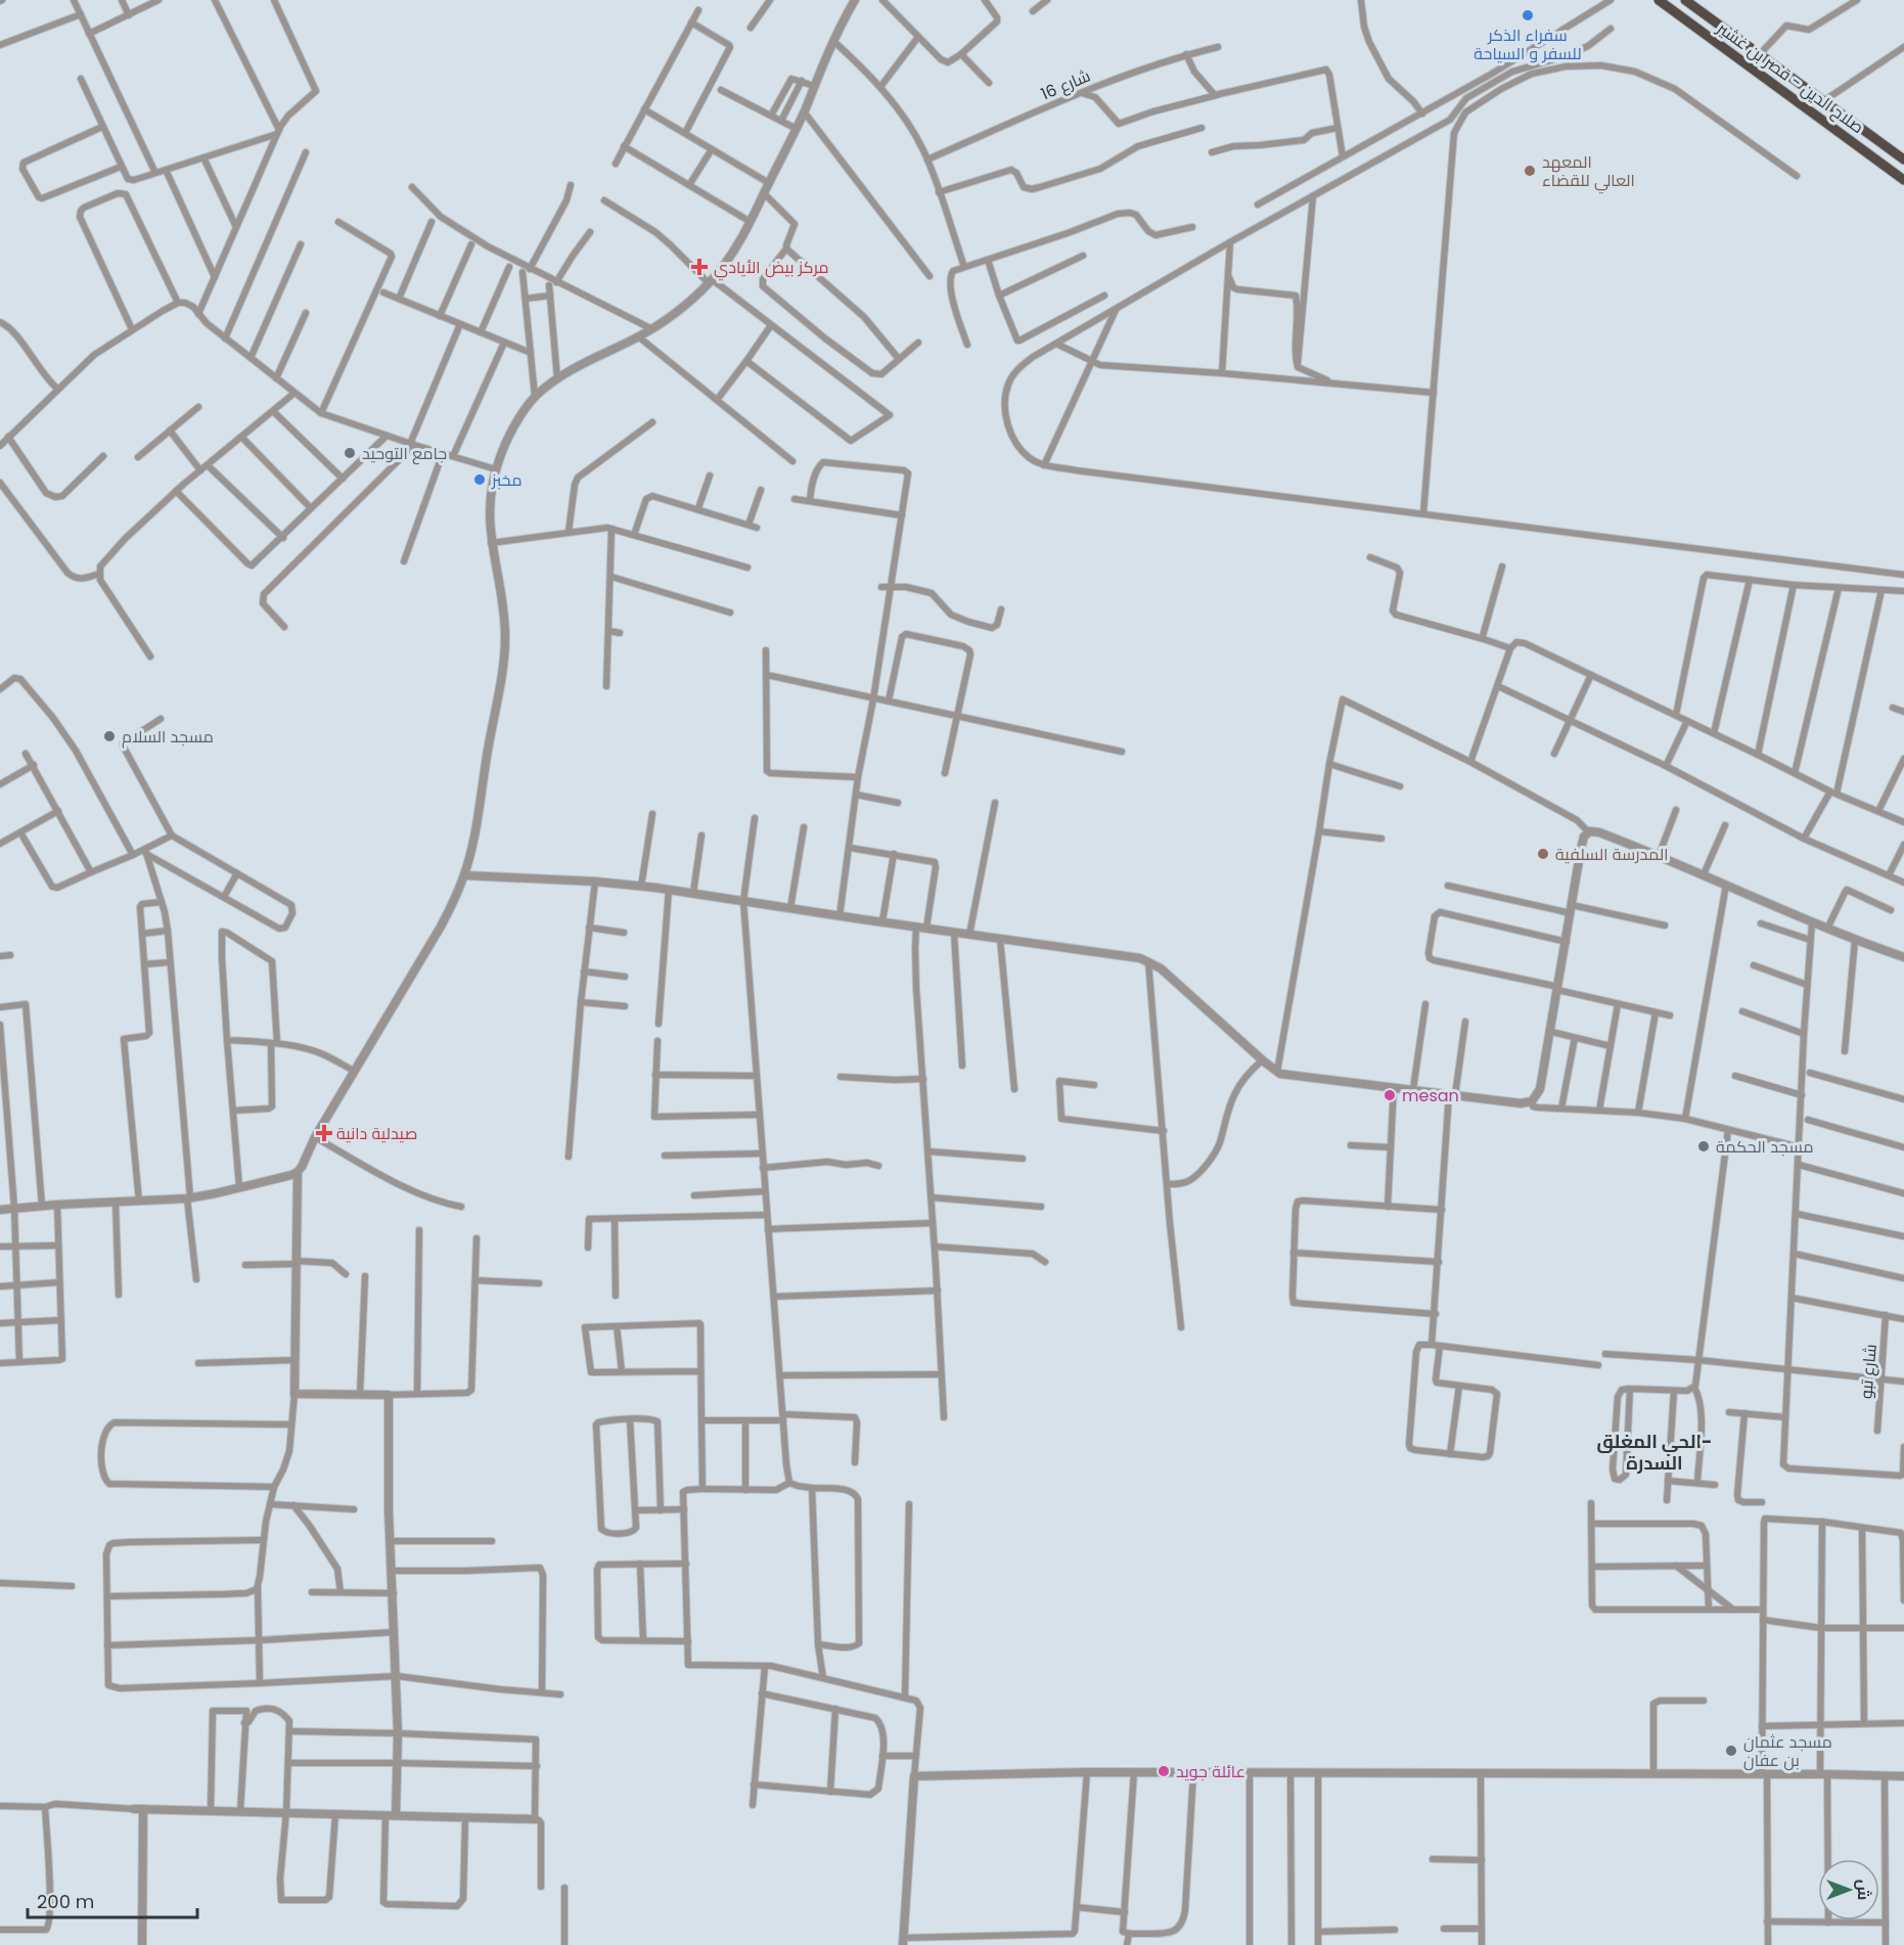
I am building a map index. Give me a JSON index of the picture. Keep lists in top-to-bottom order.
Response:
{
  "streets": {
    "highway": ["صلاح الدين - قصر بن غشير"],
    "street": ["شارع 16", "شارع تبو"]
  },
  "districts": ["الحي المغلق- السدرة"],
  "places": {
    "other": [
      "سفراء الذكر للسفر و السياحة",
      "المعهد العالي للقضاء",
      "جامع التوحيد",
      "مخبز",
      "مسجد السلام",
      "المدرسة السلفية",
      "mesan",
      "مسجد الحكمة",
      "مسجد عثمان بن عفان",
      "عائلة جويد"
    ],
    "health": ["مركز بيض الأيادي", "صيدلية دانية"]
  },
  "scale_bar": "200 m",
  "north": "right"
}
